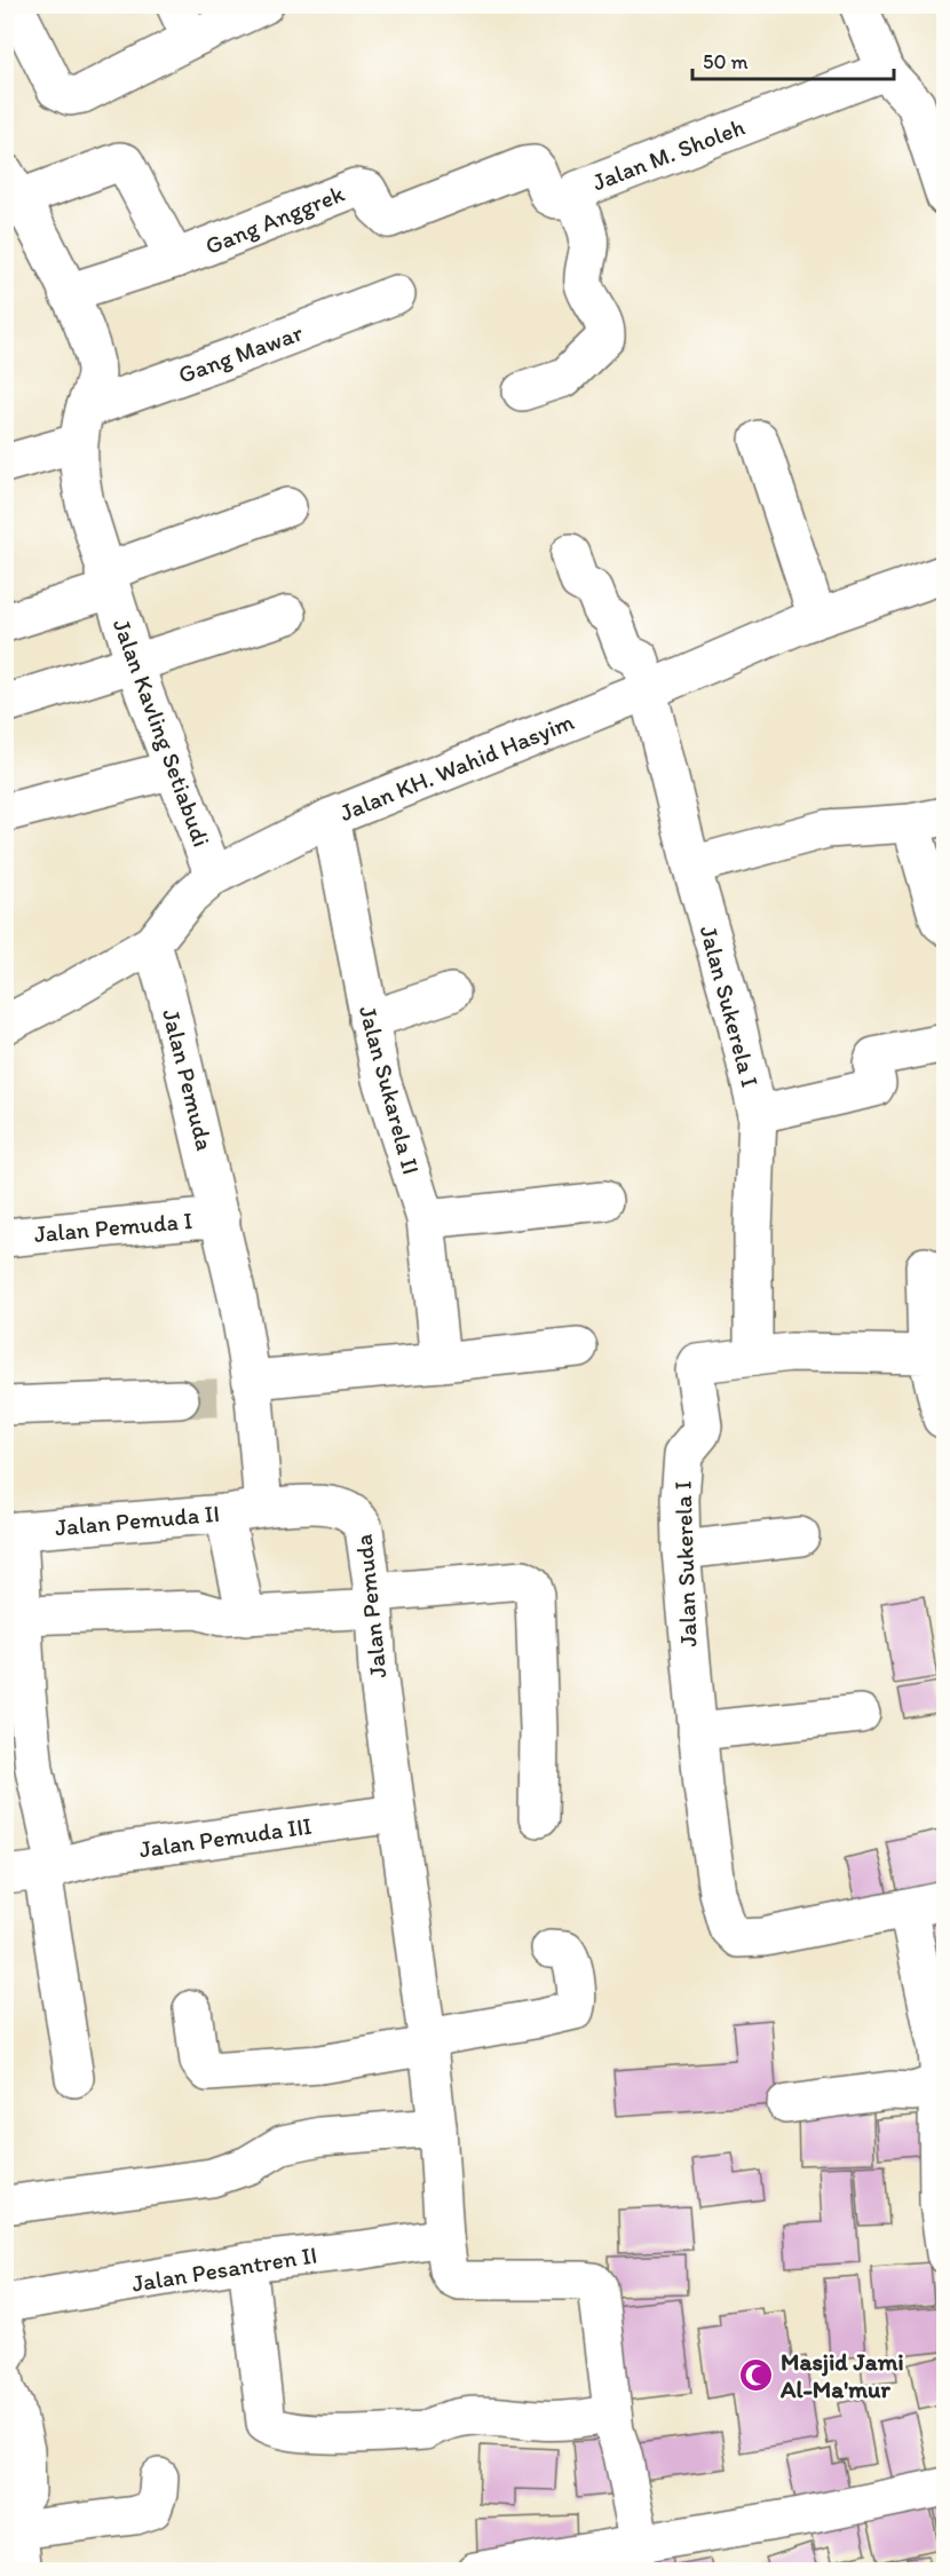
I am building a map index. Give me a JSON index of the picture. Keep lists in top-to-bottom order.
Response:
{
  "streets": {
    "street": [
      "Jalan M. Sholeh",
      "Gang Anggrek",
      "Gang Mawar",
      "Jalan Kavling Setiabudi",
      "Jalan KH. Wahid Hasyim",
      "Jalan Sukerela I",
      "Jalan Pemuda",
      "Jalan Sukarela II",
      "Jalan Pemuda I",
      "Jalan Pemuda II",
      "Jalan Pemuda III",
      "Jalan Pesantren II"
    ]
  },
  "crossings": [
    ["Jalan M. Sholeh", "Gang Anggrek"],
    ["Gang Anggrek", "Jalan Kavling Setiabudi"],
    ["Gang Mawar", "Jalan Kavling Setiabudi"],
    ["Jalan Kavling Setiabudi", "Jalan KH. Wahid Hasyim"],
    ["Jalan KH. Wahid Hasyim", "Jalan Sukerela I"],
    ["Jalan KH. Wahid Hasyim", "Jalan Pemuda"],
    ["Jalan KH. Wahid Hasyim", "Jalan Sukarela II"],
    ["Jalan Pemuda", "Jalan Pemuda I"],
    ["Jalan Pemuda", "Jalan Pemuda II"],
    ["Jalan Pemuda", "Jalan Pemuda III"],
    ["Jalan Pemuda", "Jalan Pesantren II"]
  ],
  "places": {
    "mosque": ["Masjid Jami Al-Ma'mur"]
  },
  "scale_bar": "50 m"
}
